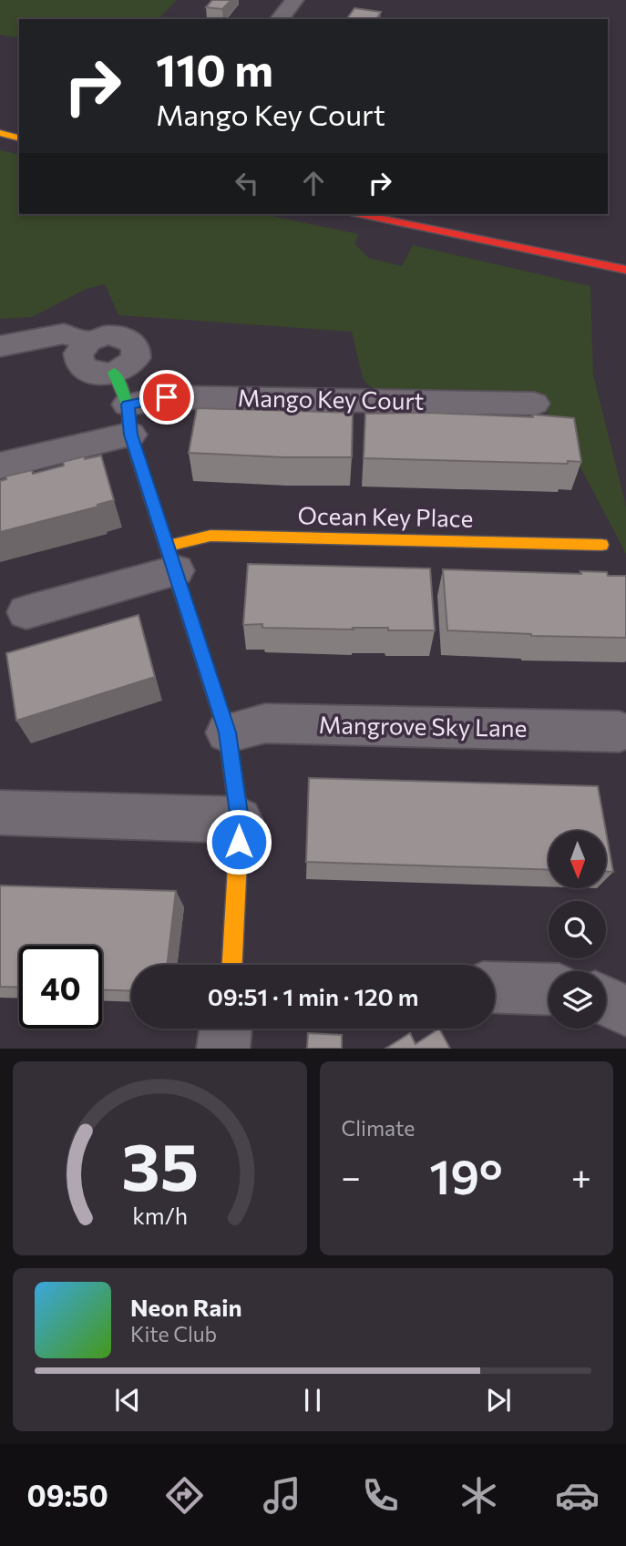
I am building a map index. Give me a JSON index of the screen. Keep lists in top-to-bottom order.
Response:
{
  "streets": {
    "street": ["Mango Key Court", "Ocean Key Place", "Mangrove Sky Lane"]
  },
  "north": "bottom",
  "page": {
    "turn": ["110 m", "Mango Key Court"],
    "limit": "40",
    "trip": "09:51 · 1 min · 120 m",
    "tile": "Climate",
    "heat": ["−", "19°", "+"],
    "song": ["Neon Rain", "Kite Club"],
    "tabs": "09:50",
    "gauge": ["35", "km/h"]
  }
}
